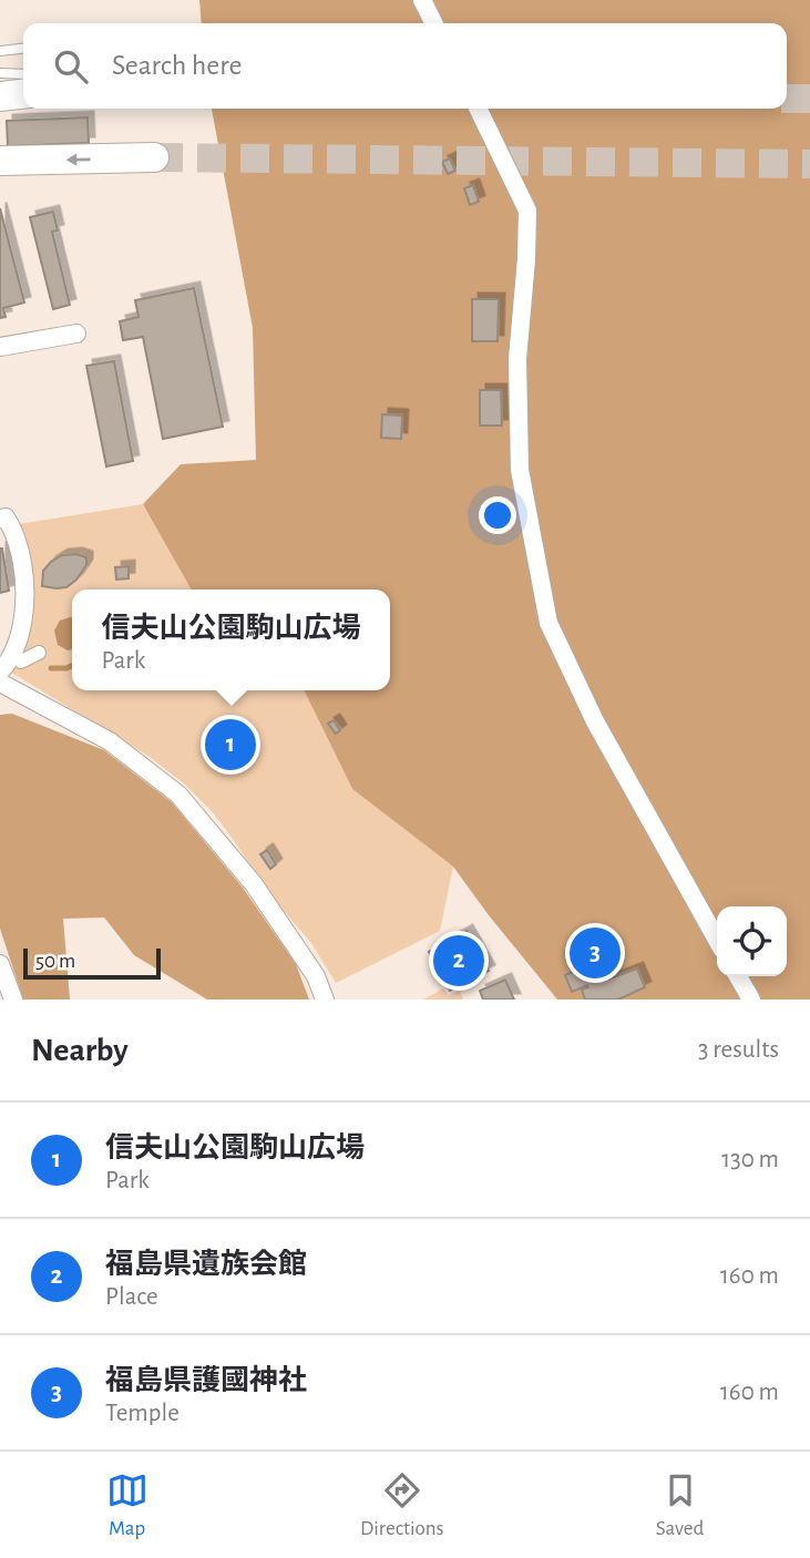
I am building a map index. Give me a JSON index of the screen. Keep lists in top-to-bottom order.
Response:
{
  "scale_bar": "50 m",
  "page": {
    "search": "Search here",
    "popup": ["信夫山公園駒山広場", "Park"],
    "pins": ["1", "3", "2"],
    "scale": "50 m",
    "heading": ["Nearby", "3 results"],
    "list": [
      {
        "mark": "1",
        "name": "信夫山公園駒山広場",
        "note": "Park",
        "value": "130 m"
      },
      {
        "mark": "2",
        "name": "福島県遺族会館",
        "note": "Place",
        "value": "160 m"
      },
      {
        "mark": "3",
        "name": "福島県護國神社",
        "note": "Temple",
        "value": "160 m"
      }
    ],
    "nav": ["Map", "Directions", "Saved"]
  }
}
